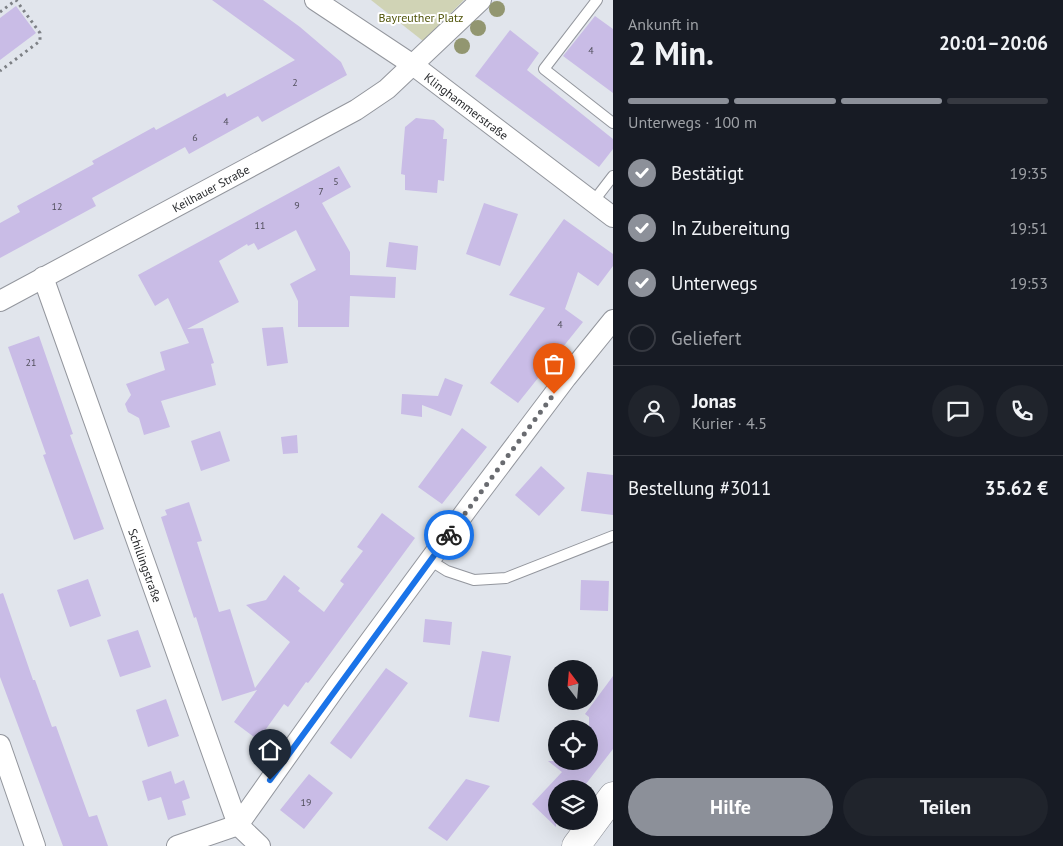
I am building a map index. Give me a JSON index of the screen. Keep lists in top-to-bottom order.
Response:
{
  "streets": {
    "street": ["Klinghammerstraße", "Keilhauer Straße", "Schillingstraße"]
  },
  "crossings": [
    ["Klinghammerstraße", "Keilhauer Straße"],
    ["Keilhauer Straße", "Schillingstraße"]
  ],
  "parks": ["Bayreuther Platz"],
  "house_numbers": [
    "4",
    "2",
    "4",
    "6",
    "5",
    "7",
    "9",
    "12",
    "11",
    "4",
    "21",
    "19"
  ],
  "north": "top",
  "page": {
    "heading": ["2 Min.", "Ankunft in", "20:01–20:06"],
    "panel": [
      "Jonas",
      "Kurier · 4.5",
      "Bestellung #3011",
      "35.62 €"
    ],
    "bar": "Unterwegs · 100 m",
    "list": [
      ["Bestätigt", "19:35"],
      ["In Zubereitung", "19:51"],
      ["Unterwegs", "19:53"],
      "Geliefert"
    ],
    "buttons": ["Hilfe", "Teilen"]
  }
}
